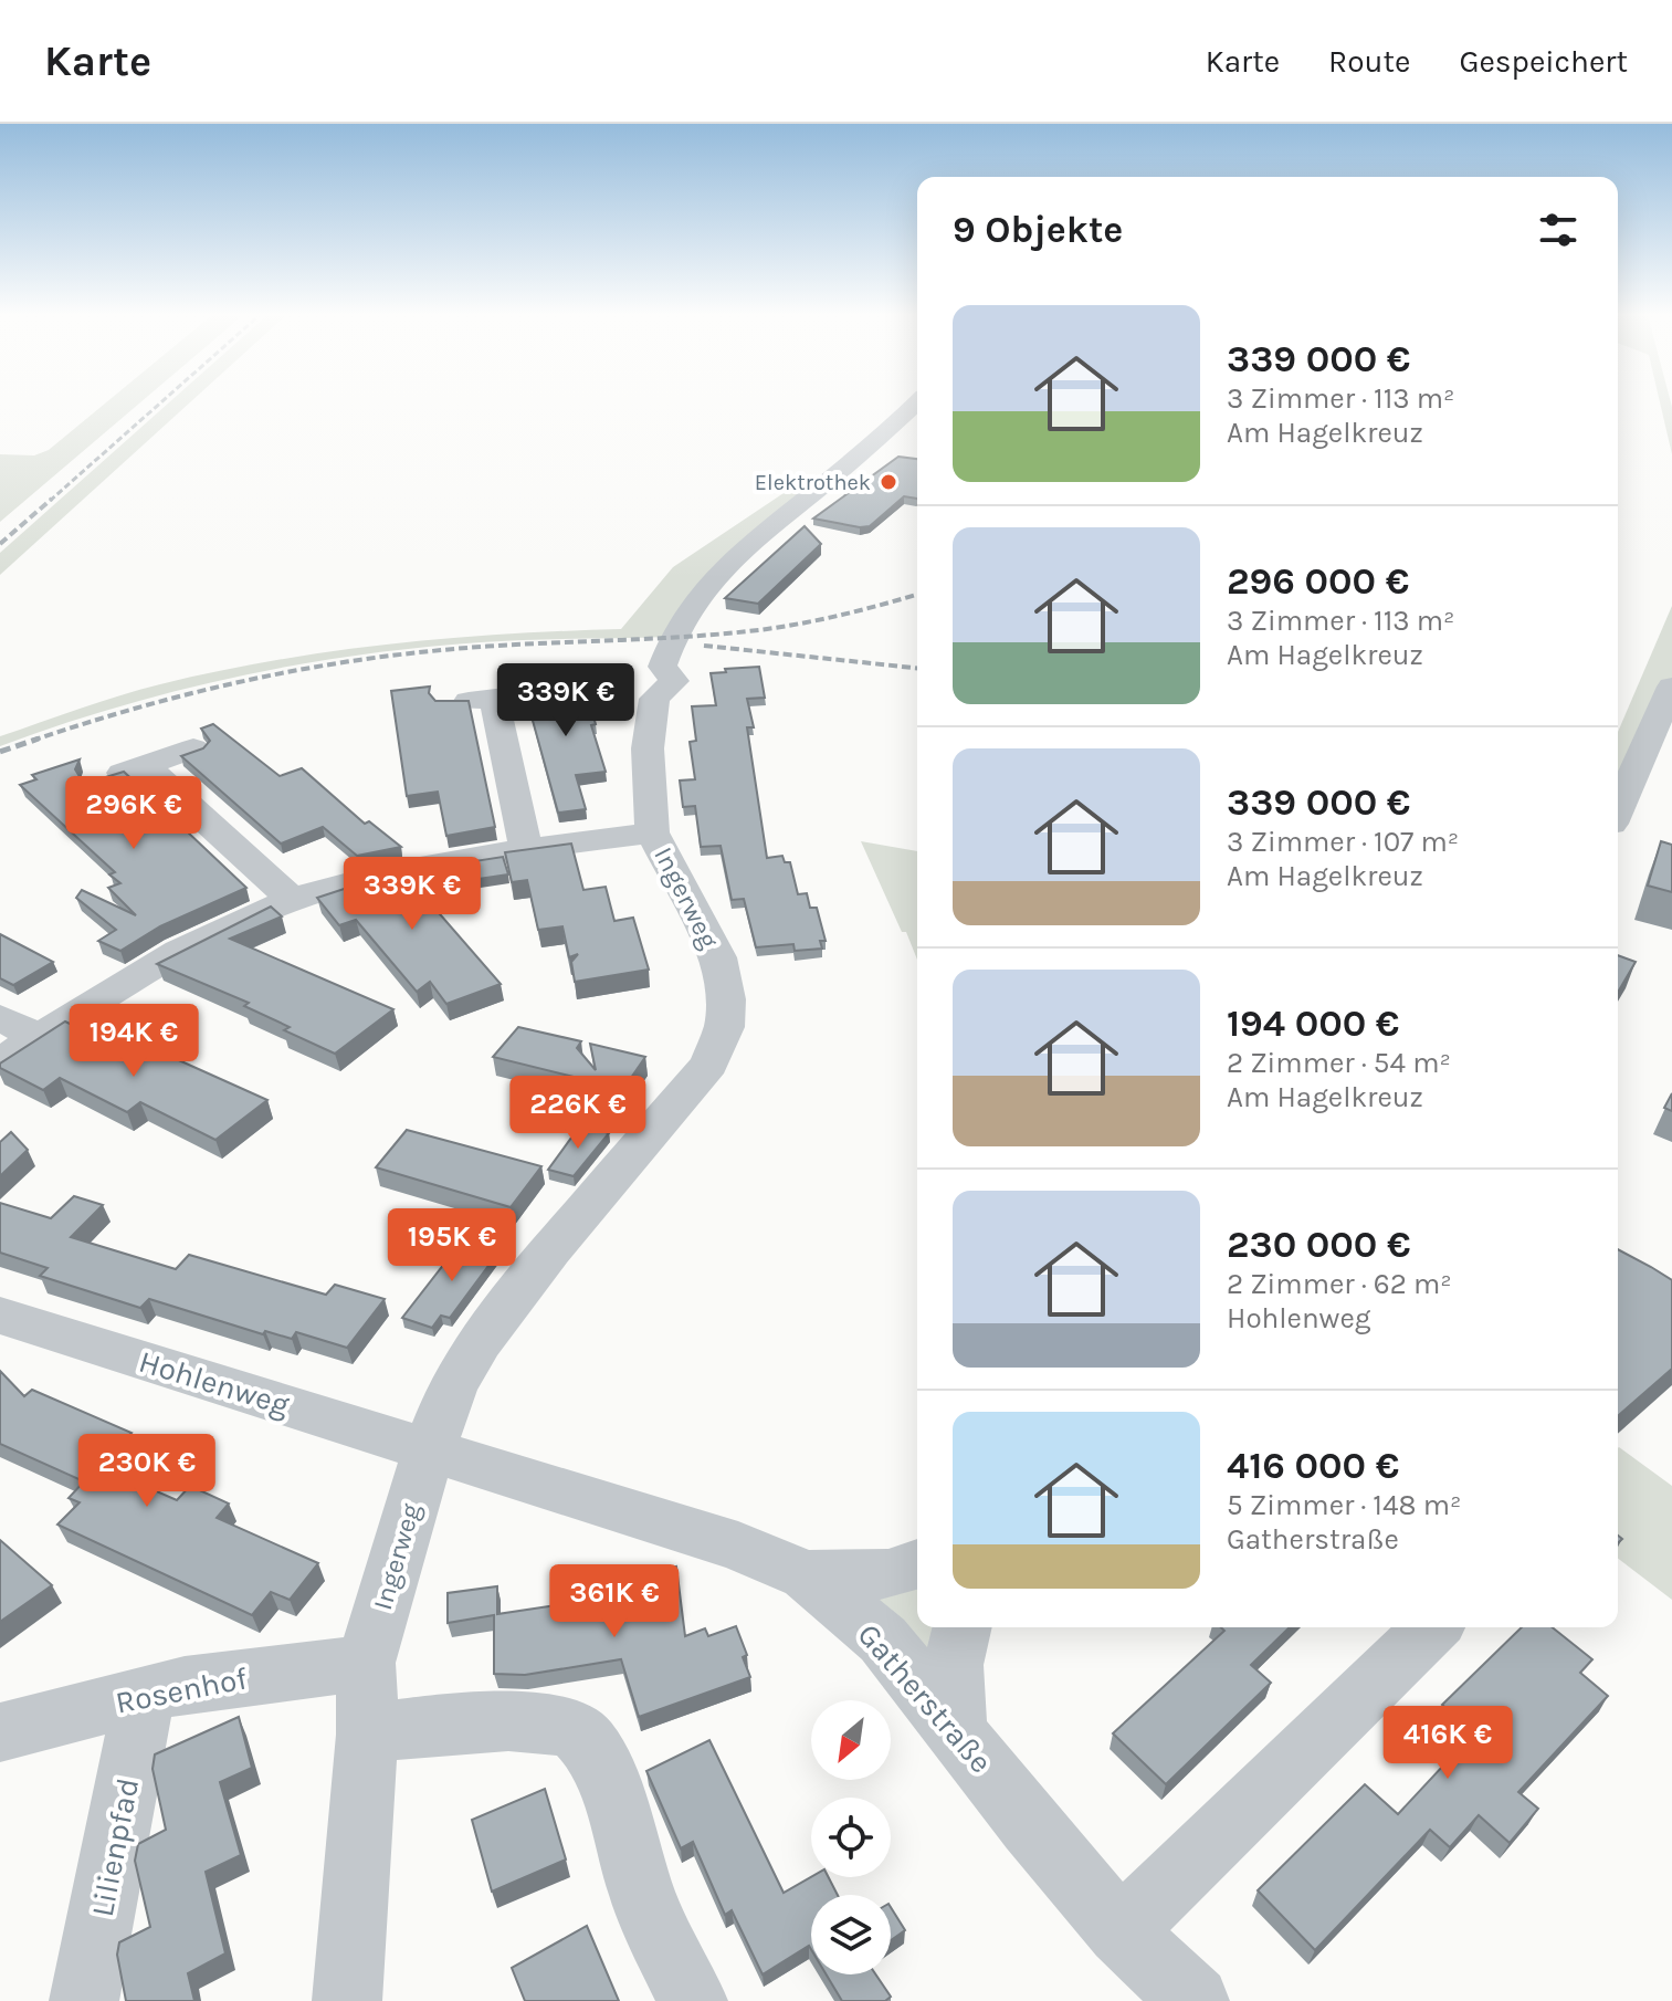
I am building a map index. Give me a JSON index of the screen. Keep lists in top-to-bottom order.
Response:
{
  "streets": {
    "street": [
      "Ingerweg",
      "Hohlenweg",
      "Rosenhof",
      "Gatherstraße",
      "Lilienpfad"
    ]
  },
  "crossings": [
    ["Ingerweg", "Hohlenweg"],
    ["Ingerweg", "Rosenhof"],
    ["Ingerweg", "Gatherstraße"],
    ["Hohlenweg", "Gatherstraße"],
    ["Rosenhof", "Lilienpfad"]
  ],
  "places": ["Elektrothek"],
  "north": "bottom left",
  "page": {
    "header": "Karte",
    "nav": ["Karte", "Route", "Gespeichert"],
    "heading": "9 Objekte",
    "list": [
      {
        "name": "339 000 €",
        "note": "3 Zimmer · 113 m² · Am Hagelkreuz"
      },
      {
        "name": "296 000 €",
        "note": "3 Zimmer · 113 m² · Am Hagelkreuz"
      },
      {
        "name": "339 000 €",
        "note": "3 Zimmer · 107 m² · Am Hagelkreuz"
      },
      {
        "name": "194 000 €",
        "note": "2 Zimmer · 54 m² · Am Hagelkreuz"
      },
      {
        "name": "230 000 €",
        "note": "2 Zimmer · 62 m² · Hohlenweg"
      },
      {
        "name": "416 000 €",
        "note": "5 Zimmer · 148 m² · Gatherstraße"
      }
    ],
    "price": [
      "339K €",
      "296K €",
      "339K €",
      "194K €",
      "226K €",
      "195K €",
      "230K €",
      "361K €",
      "416K €"
    ]
  }
}
